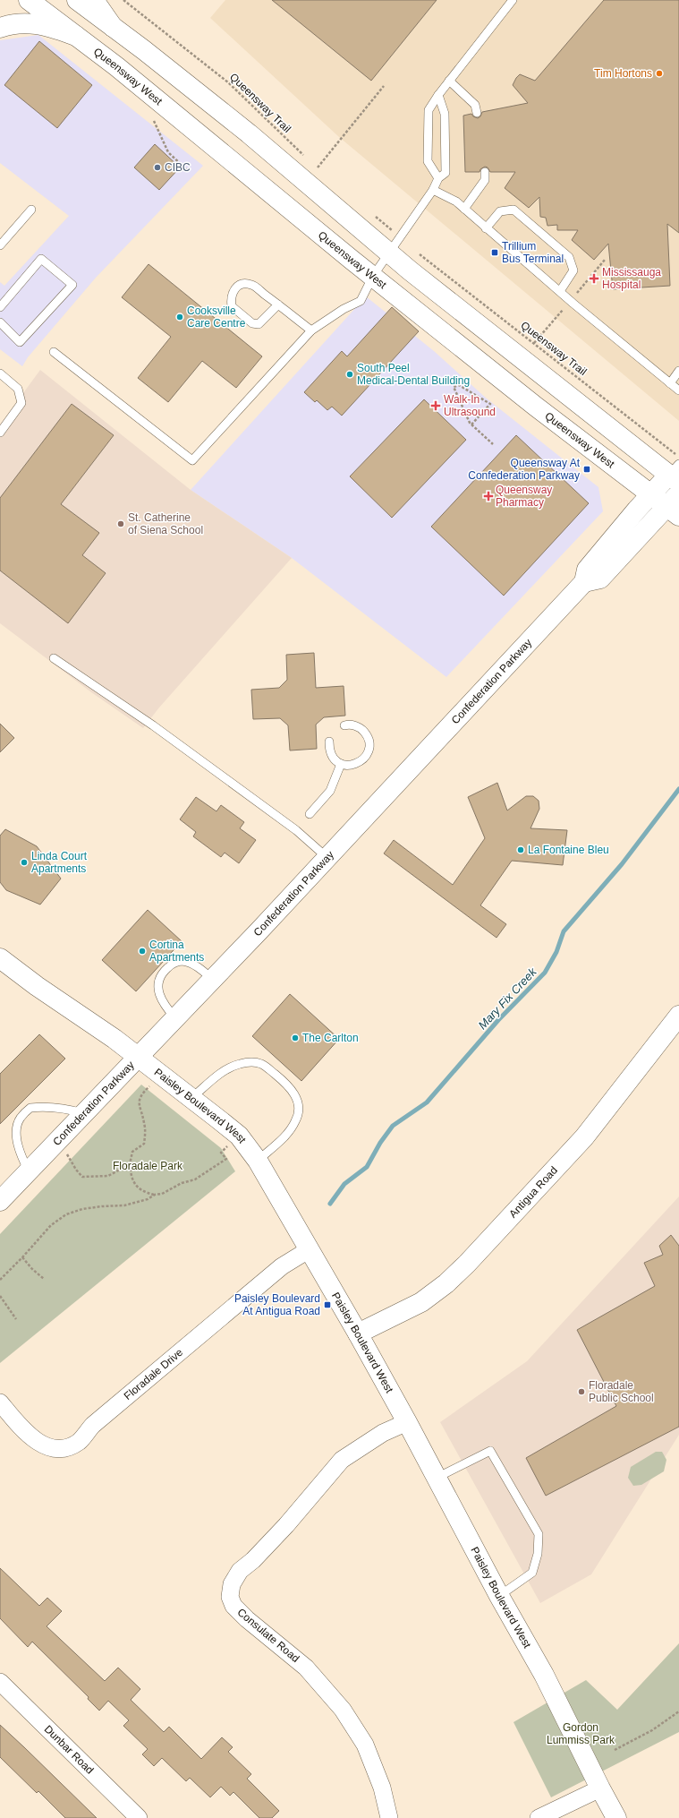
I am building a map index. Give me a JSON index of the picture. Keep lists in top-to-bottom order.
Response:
{
  "streets": {
    "street": [
      "Queensway West",
      "Confederation Parkway",
      "Paisley Boulevard West",
      "Antigua Road",
      "Floradale Drive",
      "Consulate Road",
      "Dunbar Road"
    ],
    "path": ["Queensway Trail"]
  },
  "crossings": [
    ["Queensway West", "Confederation Parkway"],
    ["Confederation Parkway", "Paisley Boulevard West"],
    ["Paisley Boulevard West", "Antigua Road"],
    ["Paisley Boulevard West", "Floradale Drive"],
    ["Paisley Boulevard West", "Consulate Road"]
  ],
  "water": ["Mary Fix Creek"],
  "parks": ["Floradale Park", "Gordon Lummiss Park"],
  "places": {
    "other": [
      "Tim Hortons",
      "CIBC",
      "Cooksville Care Centre",
      "South Peel Medical-Dental Building",
      "St. Catherine of Siena School",
      "La Fontaine Bleu",
      "Linda Court Apartments",
      "Cortina Apartments",
      "The Carlton",
      "Floradale Public School"
    ],
    "transit": ["Trillium Bus Terminal", "Queensway At Confederation Parkway", "Paisley Boulevard At Antigua Road"],
    "health": ["Mississauga Hospital", "Walk-In Ultrasound", "Queensway Pharmacy"]
  }
}
